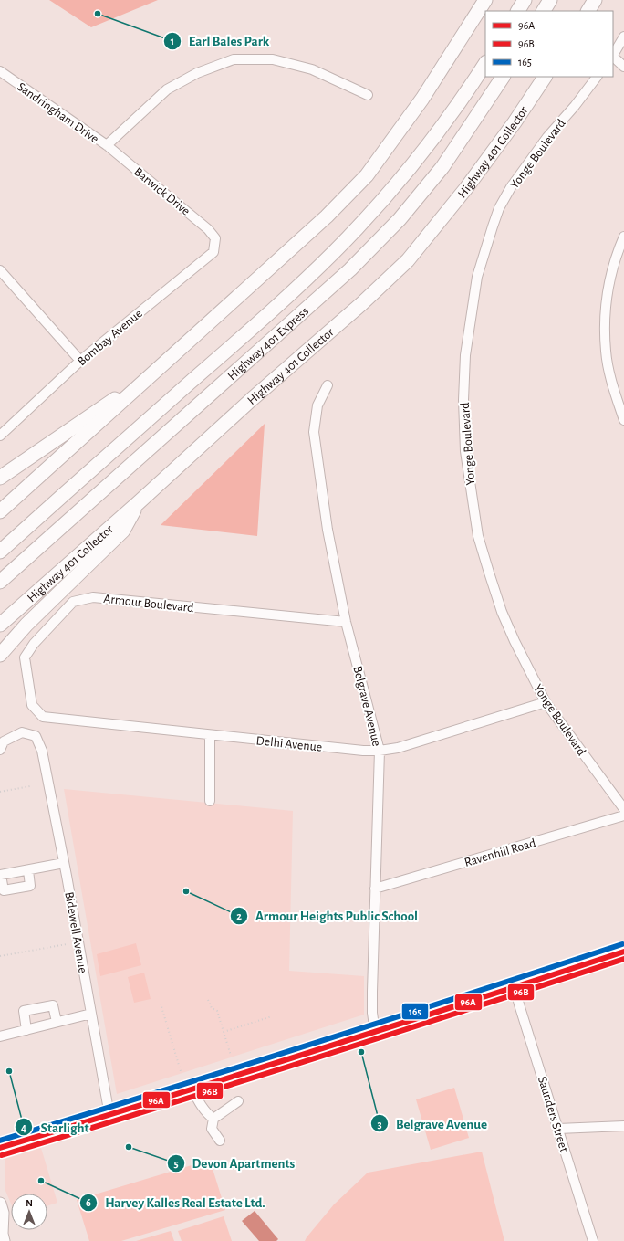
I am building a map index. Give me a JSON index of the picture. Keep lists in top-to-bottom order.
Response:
{
  "streets": {
    "highway": ["Highway 401 Collector", "Highway 401 Express"],
    "street": [
      "Sandringham Drive",
      "Yonge Boulevard",
      "Barwick Drive",
      "Bombay Avenue",
      "Armour Boulevard",
      "Belgrave Avenue",
      "Delhi Avenue",
      "Ravenhill Road",
      "Bidewell Avenue",
      "Saunders Street"
    ]
  },
  "crossings": [
    ["Sandringham Drive", "Barwick Drive"],
    ["Yonge Boulevard", "Delhi Avenue"],
    ["Barwick Drive", "Bombay Avenue"],
    ["Armour Boulevard", "Belgrave Avenue"],
    ["Armour Boulevard", "Delhi Avenue"],
    ["Belgrave Avenue", "Delhi Avenue"],
    ["Belgrave Avenue", "Ravenhill Road"]
  ],
  "places": [
    "Earl Bales Park",
    "Armour Heights Public School",
    "Belgrave Avenue",
    "Starlight",
    "Devon Apartments",
    "Harvey Kalles Real Estate Ltd."
  ],
  "lines": ["transit line 165", "transit line 96A", "transit line 96B"],
  "legend": ["96A", "96B", "165"],
  "north": "top"
}
